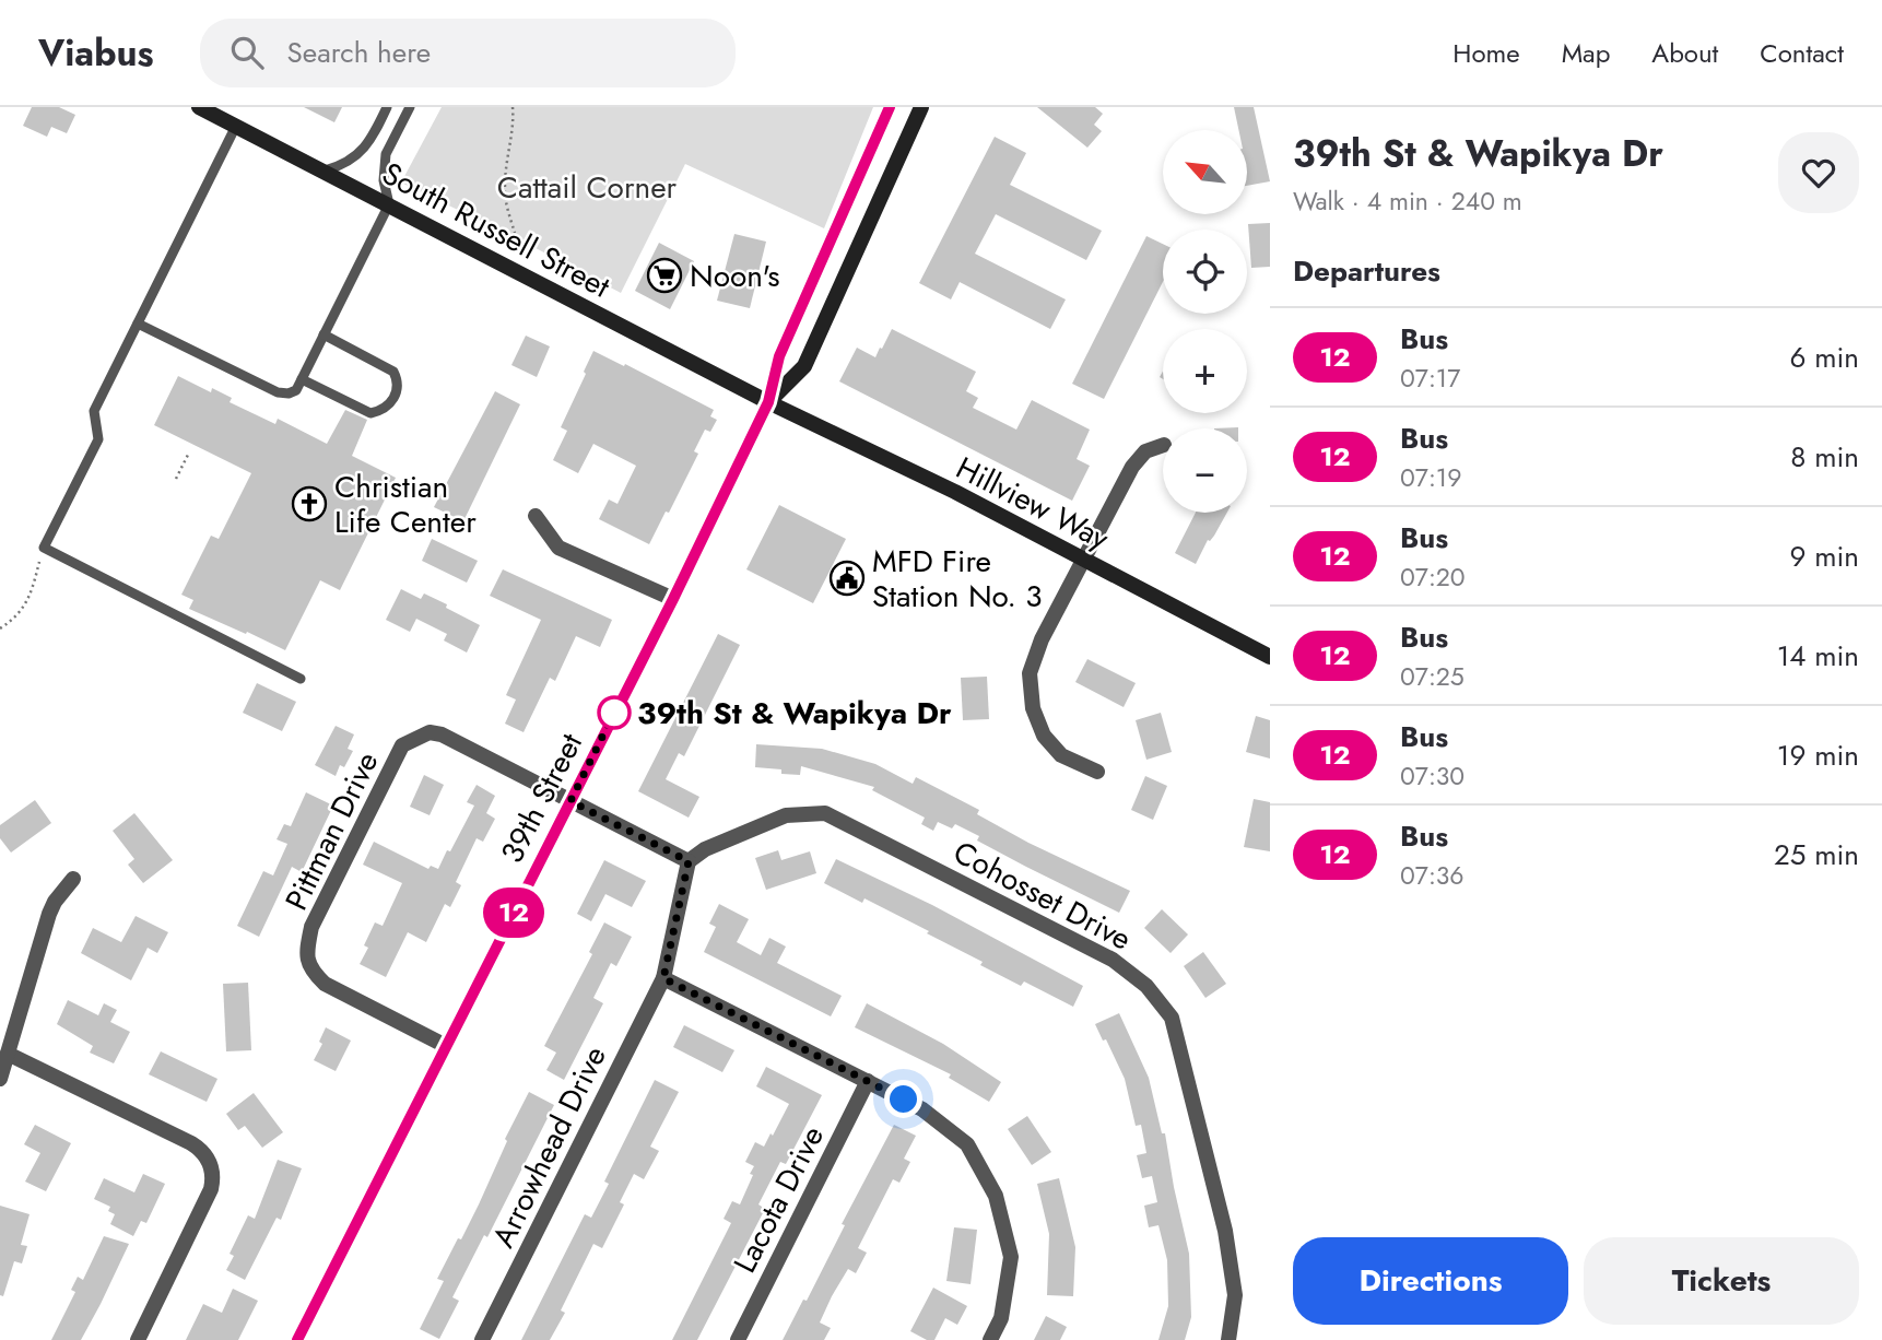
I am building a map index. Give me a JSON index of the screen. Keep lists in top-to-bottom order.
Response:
{
  "streets": {
    "main road": ["South Russell Street", "Hillview Way", "39th Street"],
    "street": [
      "Pittman Drive",
      "Cohosset Drive",
      "Arrowhead Drive",
      "Lacota Drive"
    ]
  },
  "crossings": [
    ["South Russell Street", "Hillview Way"],
    ["South Russell Street", "39th Street"],
    ["Hillview Way", "39th Street"],
    ["39th Street", "Pittman Drive"],
    ["Pittman Drive", "Cohosset Drive"],
    ["Pittman Drive", "Arrowhead Drive"],
    ["Cohosset Drive", "Arrowhead Drive"]
  ],
  "parks": ["Cattail Corner"],
  "places": {
    "supermarket": ["Noon's"],
    "church": ["Christian Life Center"],
    "public building": ["MFD Fire Station No. 3"],
    "other": ["39th St & Wapikya Dr"]
  },
  "lines": ["bus line 12"],
  "north": "top left",
  "page": {
    "header": "Viabus",
    "search": "Search here",
    "nav": [
      "Home",
      "Map",
      "About",
      "Contact"
    ],
    "on_map": "12",
    "heading": [
      ["39th St & Wapikya Dr", "Walk · 4 min · 240 m"],
      "Departures"
    ],
    "map_buttons": ["+", "−"],
    "list": [
      {
        "mark": "12",
        "name": "Bus",
        "note": "07:17",
        "value": "6 min"
      },
      {
        "mark": "12",
        "name": "Bus",
        "note": "07:19",
        "value": "8 min"
      },
      {
        "mark": "12",
        "name": "Bus",
        "note": "07:20",
        "value": "9 min"
      },
      {
        "mark": "12",
        "name": "Bus",
        "note": "07:25",
        "value": "14 min"
      },
      {
        "mark": "12",
        "name": "Bus",
        "note": "07:30",
        "value": "19 min"
      },
      {
        "mark": "12",
        "name": "Bus",
        "note": "07:36",
        "value": "25 min"
      }
    ],
    "buttons": ["Directions", "Tickets"]
  }
}
